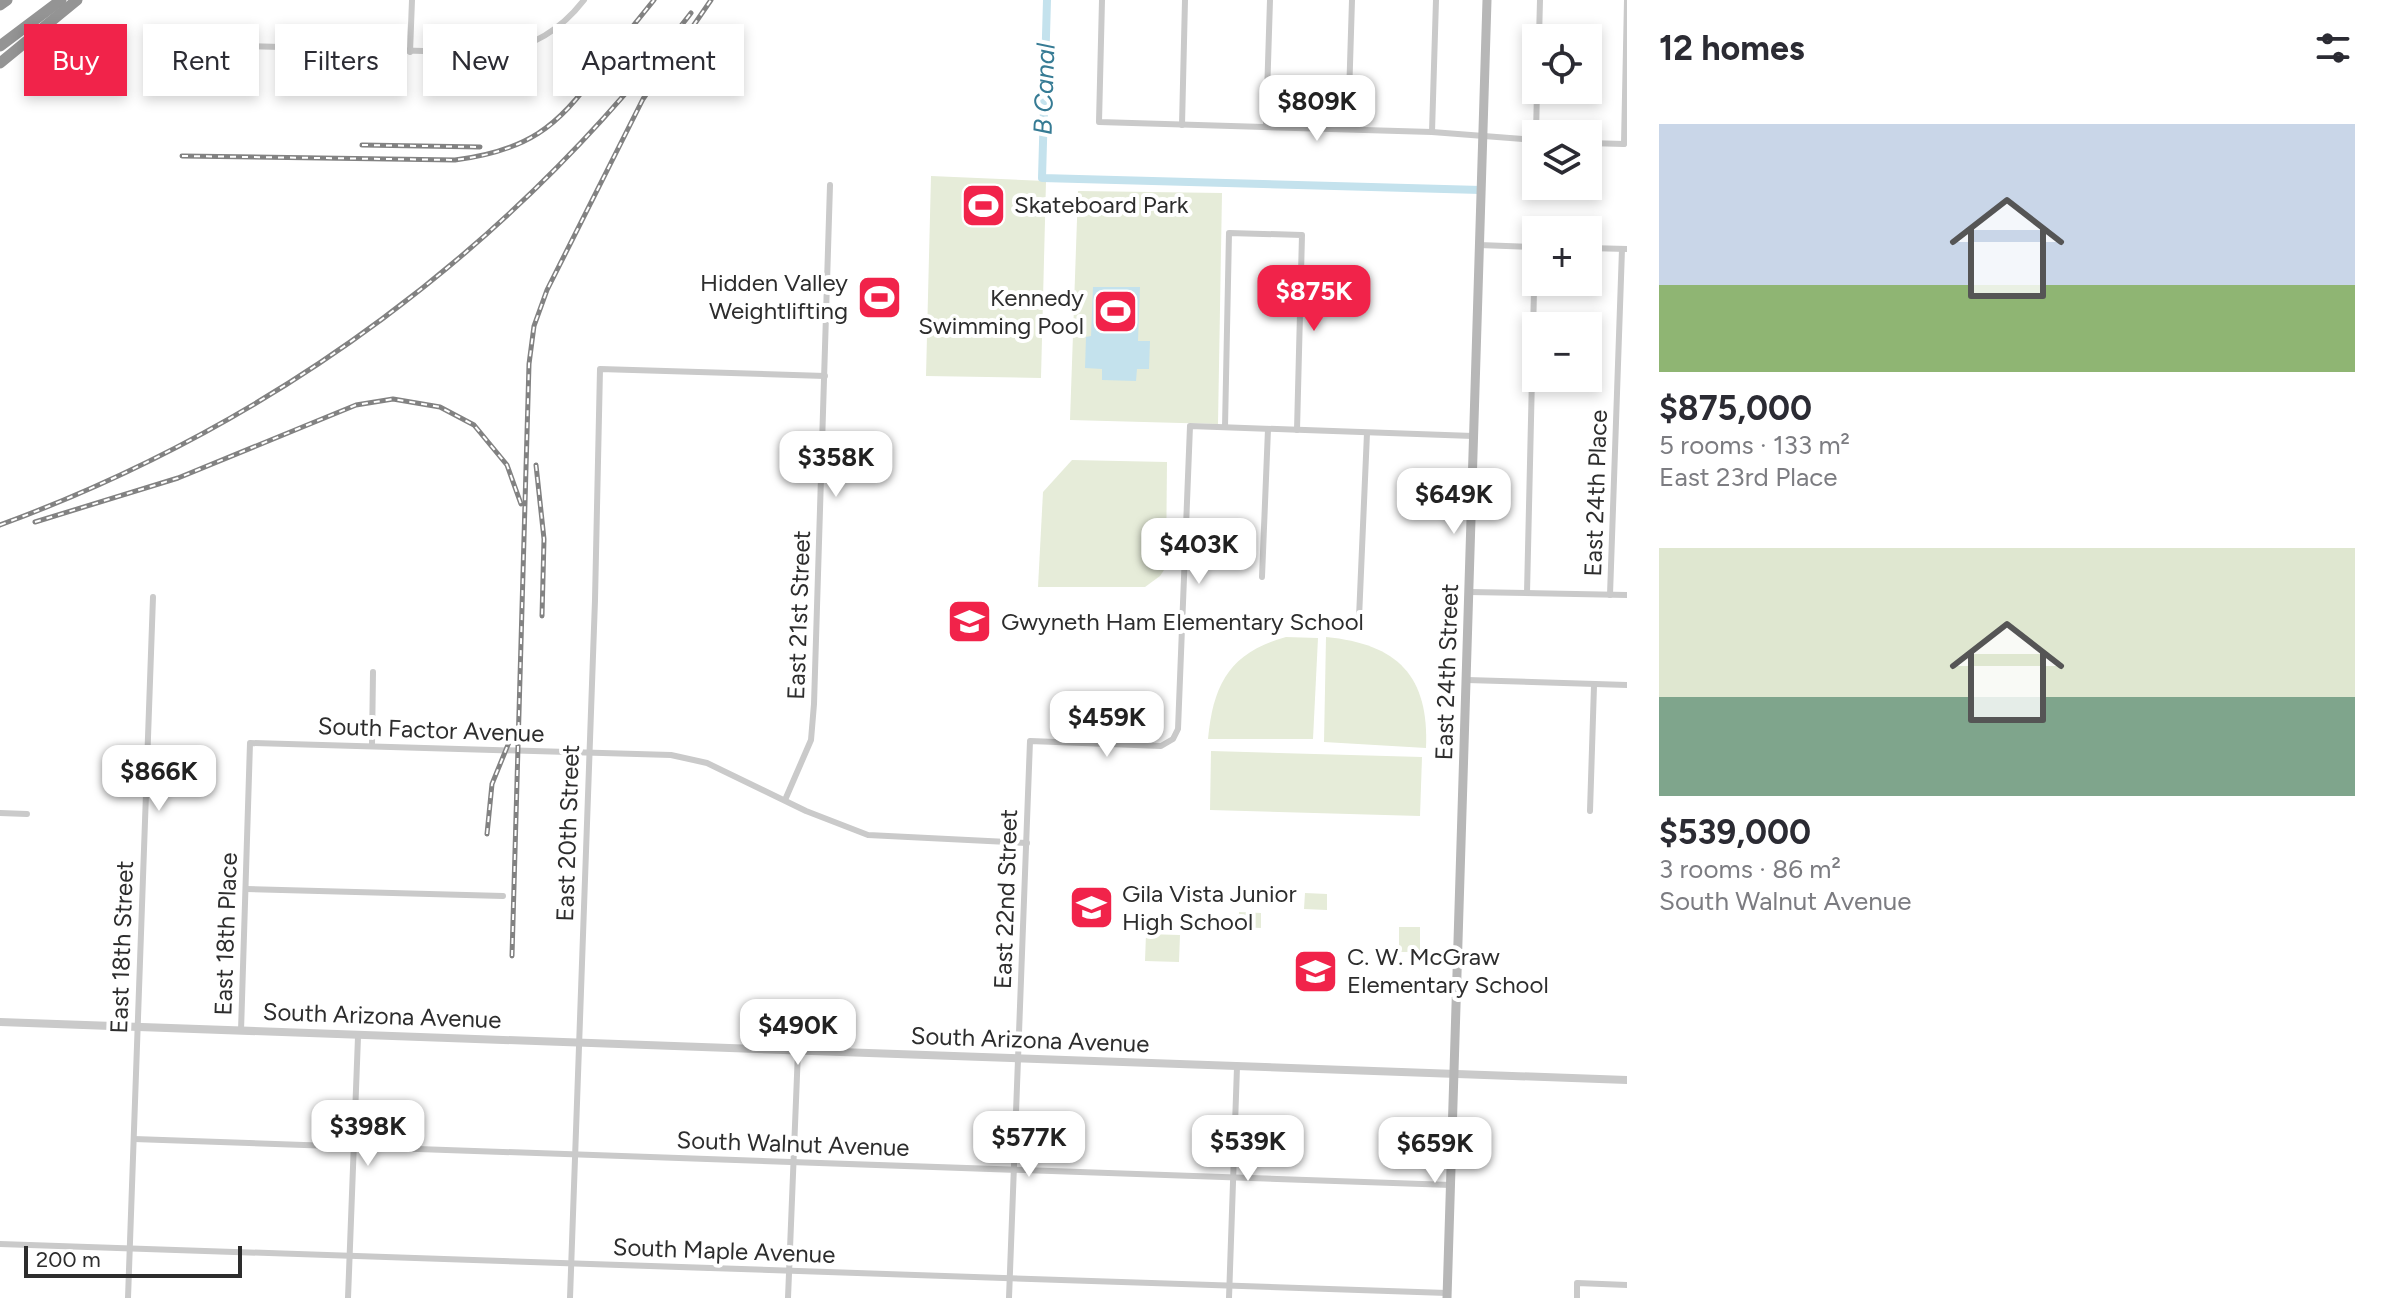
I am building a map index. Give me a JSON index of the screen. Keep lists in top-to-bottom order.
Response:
{
  "streets": {
    "main road": ["East 24th Street"],
    "street": [
      "East 24th Place",
      "East 21st Street",
      "South Factor Avenue",
      "East 20th Street",
      "East 22nd Street",
      "East 18th Place",
      "East 18th Street",
      "South Arizona Avenue",
      "South Walnut Avenue",
      "South Maple Avenue"
    ]
  },
  "crossings": [
    ["East 21st Street", "South Factor Avenue"],
    ["East 21st Street", "East 20th Street"],
    ["East 24th Street", "South Arizona Avenue"],
    ["East 24th Street", "South Walnut Avenue"],
    ["East 24th Street", "South Maple Avenue"],
    ["South Factor Avenue", "East 20th Street"],
    ["South Factor Avenue", "East 22nd Street"],
    ["South Factor Avenue", "East 18th Place"],
    ["East 20th Street", "South Arizona Avenue"],
    ["East 20th Street", "South Walnut Avenue"],
    ["East 20th Street", "South Maple Avenue"],
    ["East 22nd Street", "South Arizona Avenue"],
    ["East 22nd Street", "South Walnut Avenue"],
    ["East 22nd Street", "South Maple Avenue"],
    ["East 18th Place", "South Arizona Avenue"],
    ["East 18th Street", "South Arizona Avenue"],
    ["East 18th Street", "South Walnut Avenue"],
    ["East 18th Street", "South Maple Avenue"]
  ],
  "water": ["B Canal"],
  "places": {
    "sports": ["Skateboard Park", "Hidden Valley Weightlifting", "Kennedy Swimming Pool"],
    "school or university": ["Gwyneth Ham Elementary School", "Gila Vista Junior High School", "C. W. McGraw Elementary School"]
  },
  "scale_bar": "200 m",
  "page": {
    "heading": "12 homes",
    "map_buttons": ["+", "−"],
    "chip": [
      "Buy",
      "Rent",
      "Filters",
      "New",
      "Apartment"
    ],
    "price": [
      "$809K",
      "$875K",
      "$358K",
      "$649K",
      "$403K",
      "$459K",
      "$866K",
      "$490K",
      "$398K",
      "$577K",
      "$539K",
      "$659K"
    ],
    "list": [
      {
        "name": "$875,000",
        "note": "5 rooms · 133 m² · East 23rd Place"
      },
      {
        "name": "$539,000",
        "note": "3 rooms · 86 m² · South Walnut Avenue"
      }
    ],
    "scale": "200 m"
  }
}
